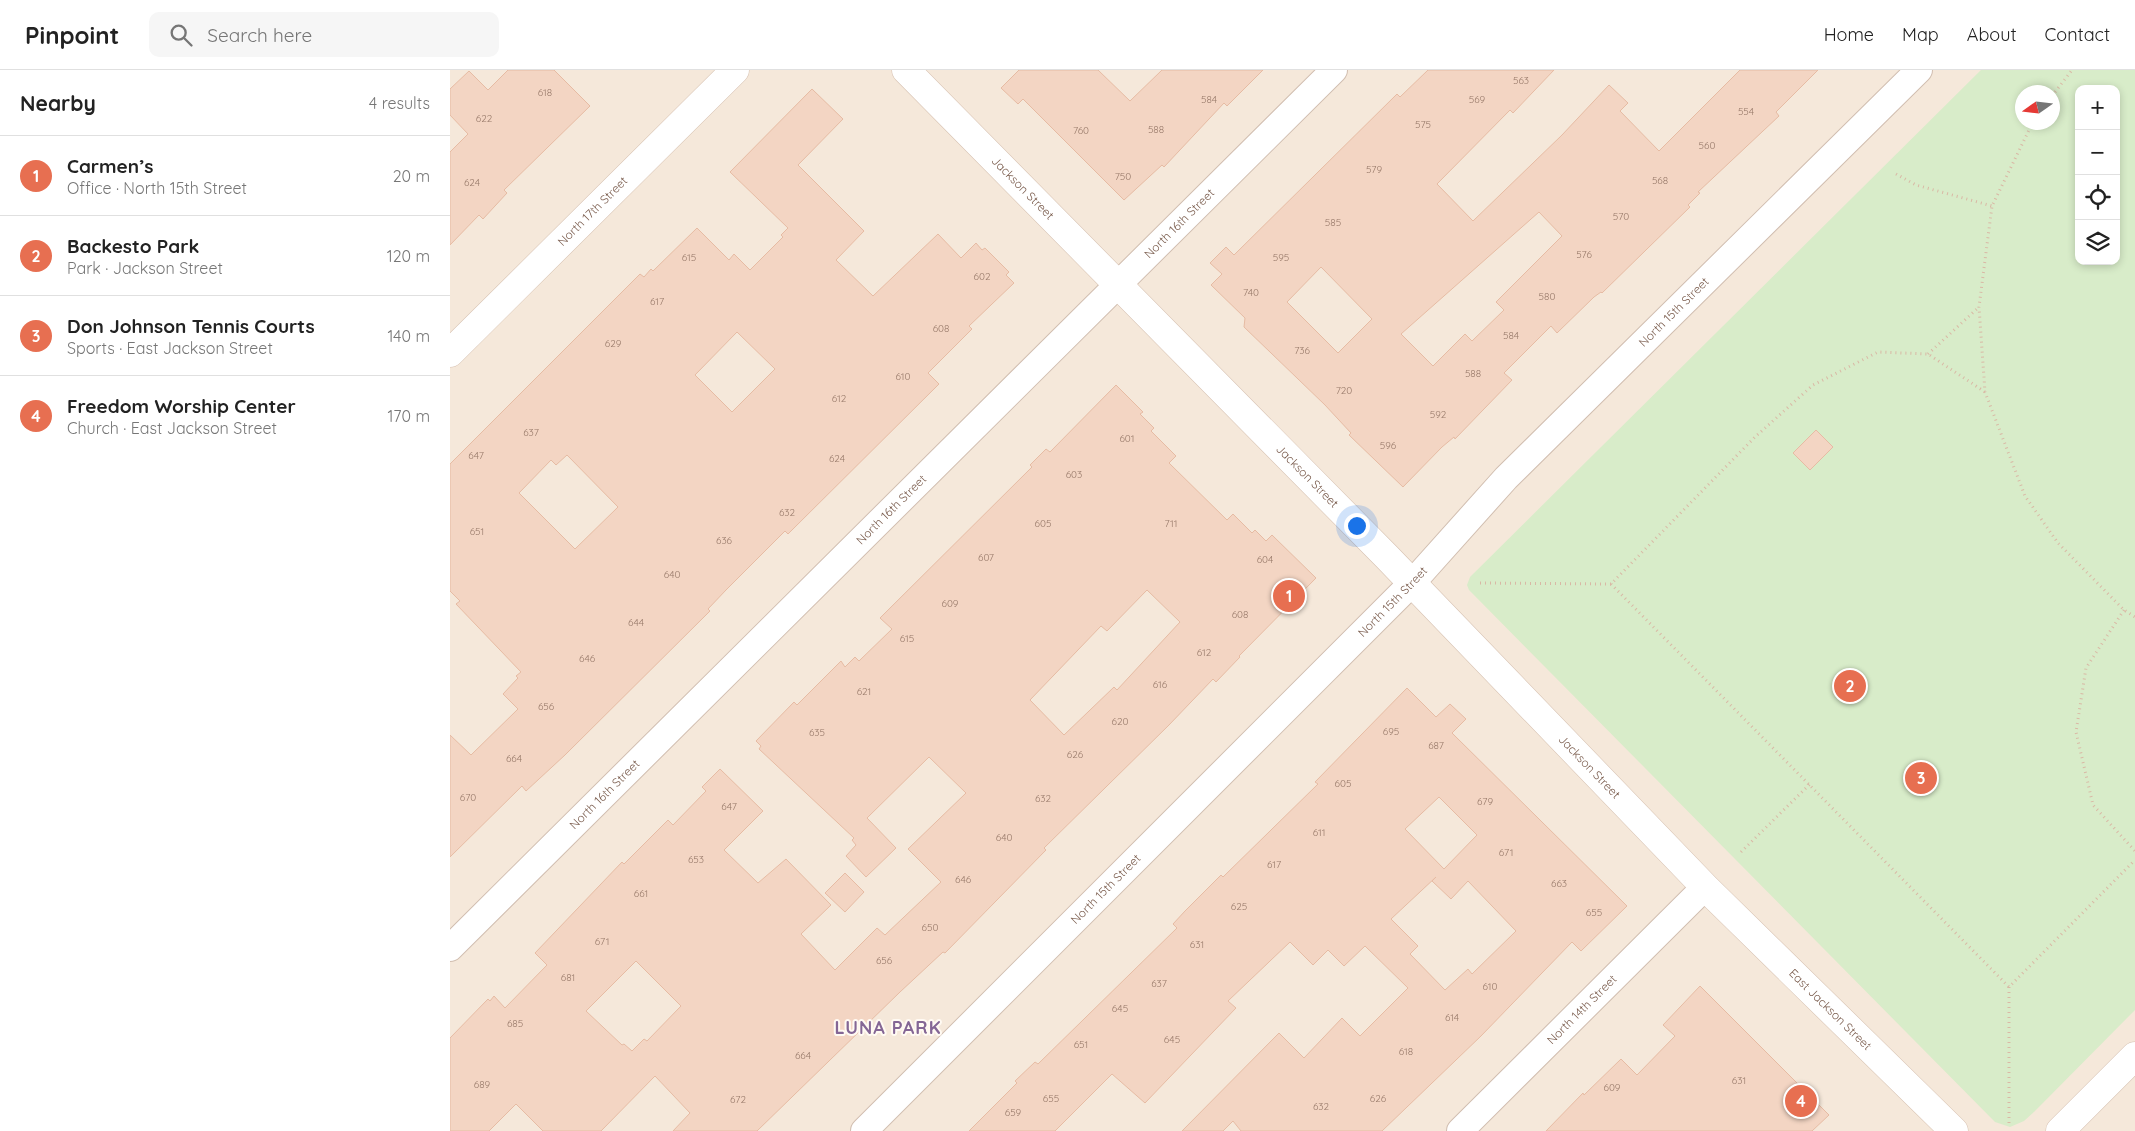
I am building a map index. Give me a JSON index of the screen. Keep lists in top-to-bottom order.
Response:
{
  "streets": {
    "street": [
      "Jackson Street",
      "North 17th Street",
      "North 16th Street",
      "North 15th Street",
      "North 14th Street",
      "East Jackson Street"
    ]
  },
  "crossings": [
    ["Jackson Street", "North 16th Street"],
    ["Jackson Street", "North 15th Street"],
    ["Jackson Street", "North 14th Street"],
    ["Jackson Street", "East Jackson Street"],
    ["North 14th Street", "East Jackson Street"]
  ],
  "districts": ["LUNA PARK"],
  "house_numbers": [
    "563",
    "618",
    "584",
    "569",
    "554",
    "622",
    "575",
    "588",
    "760",
    "560",
    "579",
    "750",
    "568",
    "624",
    "570",
    "585",
    "576",
    "615",
    "595",
    "602",
    "740",
    "580",
    "617",
    "608",
    "584",
    "629",
    "736",
    "588",
    "610",
    "720",
    "612",
    "592",
    "637",
    "601",
    "596",
    "647",
    "624",
    "603",
    "632",
    "605",
    "711",
    "651",
    "636",
    "607",
    "604",
    "640",
    "609",
    "608",
    "644",
    "615",
    "612",
    "646",
    "616",
    "621",
    "656",
    "620",
    "695",
    "635",
    "687",
    "626",
    "664",
    "605",
    "670",
    "632",
    "679",
    "647",
    "611",
    "640",
    "671",
    "653",
    "617",
    "646",
    "663",
    "661",
    "625",
    "655",
    "650",
    "671",
    "631",
    "656",
    "681",
    "637",
    "610",
    "645",
    "614",
    "685",
    "645",
    "651",
    "618",
    "664",
    "631",
    "689",
    "609",
    "655",
    "626",
    "672",
    "632",
    "659"
  ],
  "north": "left",
  "page": {
    "header": "Pinpoint",
    "search": "Search here",
    "nav": [
      "Home",
      "Map",
      "About",
      "Contact"
    ],
    "heading": ["Nearby", "4 results"],
    "map_buttons": ["+", "−"],
    "list": [
      {
        "mark": "1",
        "name": "Carmen’s",
        "note": "Office · North 15th Street",
        "value": "20 m"
      },
      {
        "mark": "2",
        "name": "Backesto Park",
        "note": "Park · Jackson Street",
        "value": "120 m"
      },
      {
        "mark": "3",
        "name": "Don Johnson Tennis Courts",
        "note": "Sports · East Jackson Street",
        "value": "140 m"
      },
      {
        "mark": "4",
        "name": "Freedom Worship Center",
        "note": "Church · East Jackson Street",
        "value": "170 m"
      }
    ],
    "pins": [
      "1",
      "2",
      "3",
      "4"
    ]
  }
}
